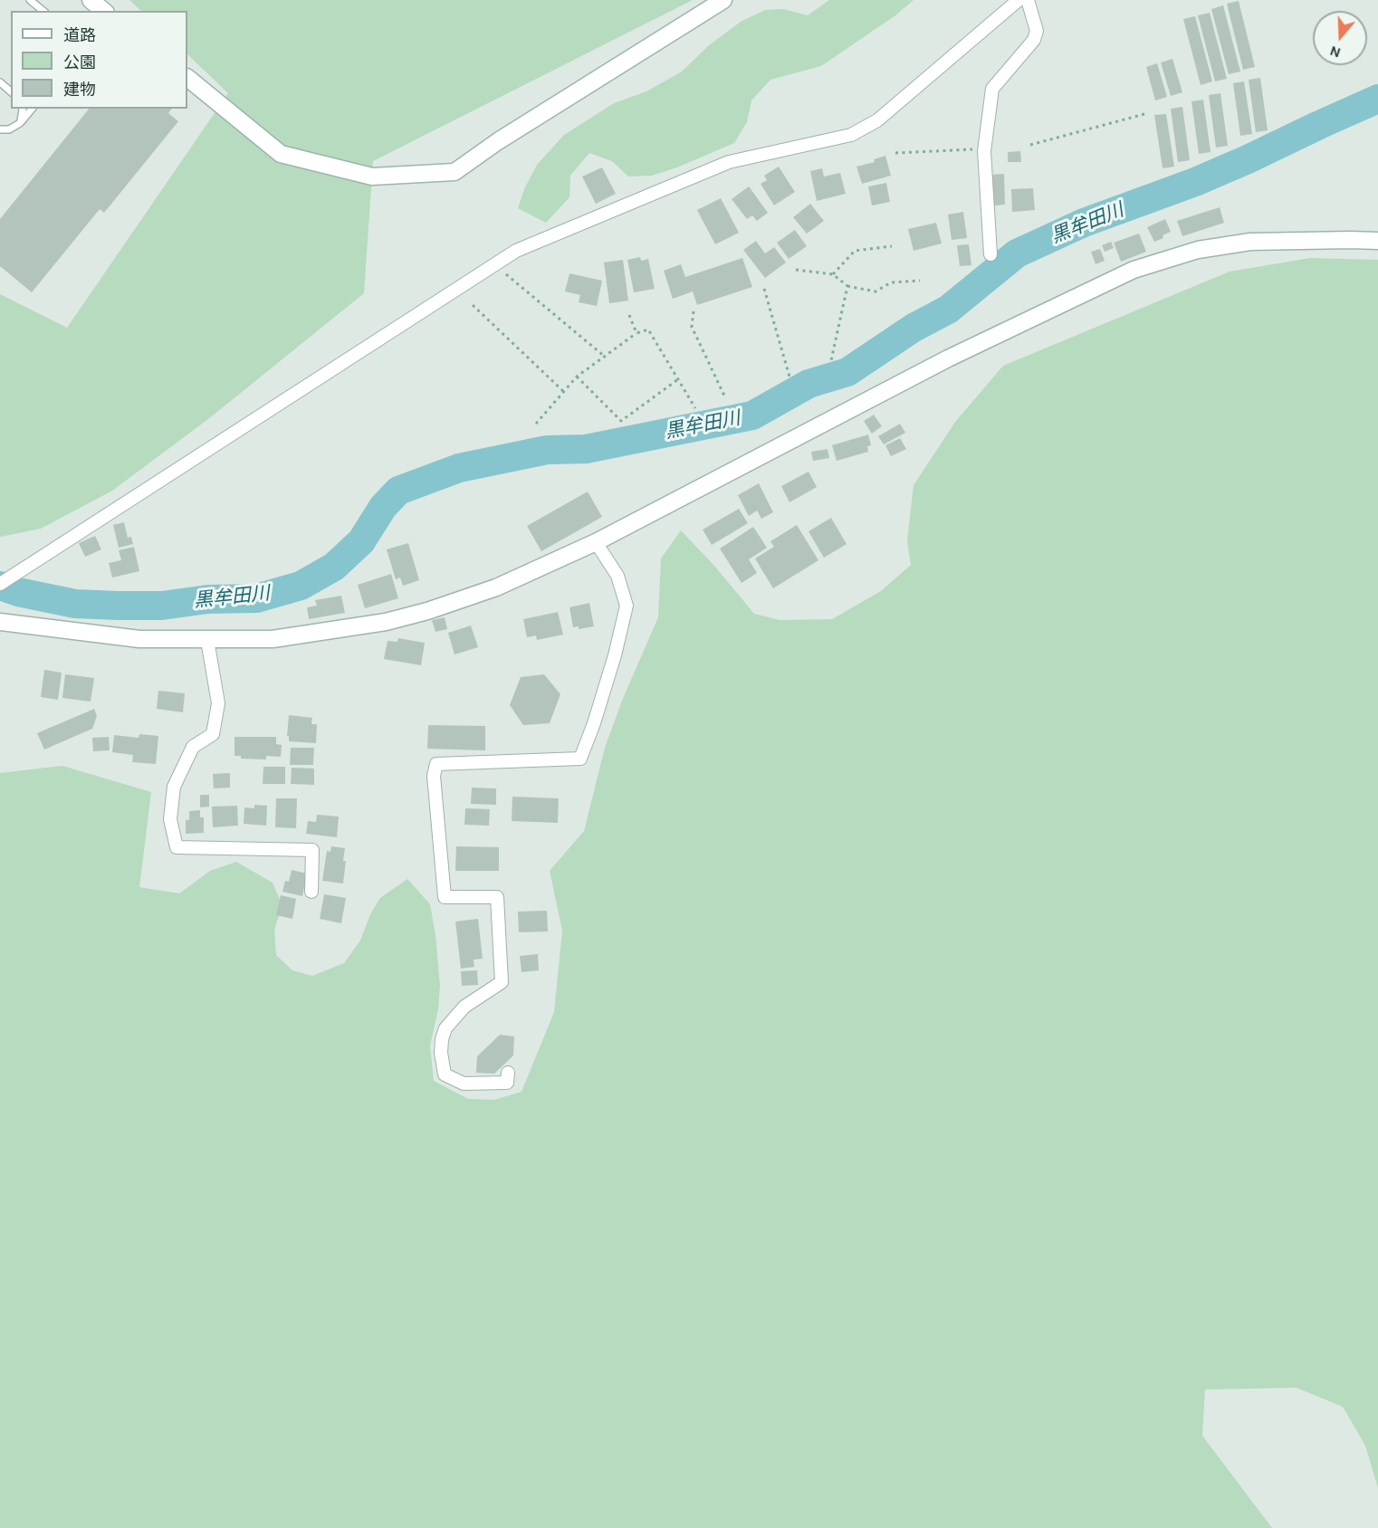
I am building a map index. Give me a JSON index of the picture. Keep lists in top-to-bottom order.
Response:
{
  "water": ["黒牟田川"],
  "legend": ["道路", "公園", "建物"],
  "north": "bottom"
}
